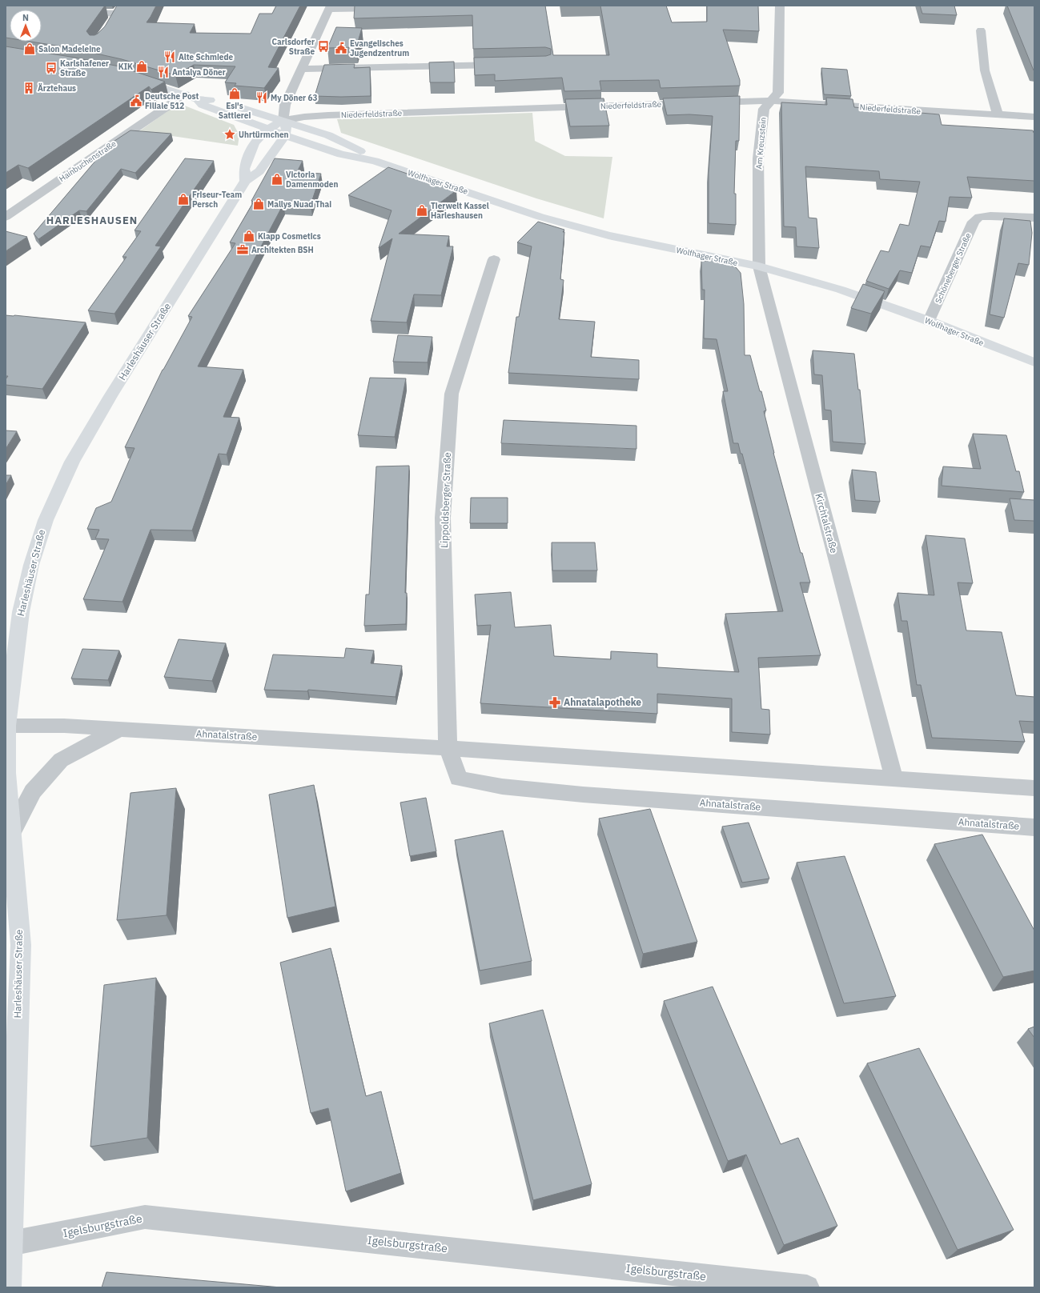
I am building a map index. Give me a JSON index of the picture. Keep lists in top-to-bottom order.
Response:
{
  "streets": {
    "main road": ["Wolfhager Straße", "Harleshäuser Straße"],
    "street": [
      "Niederfeldstraße",
      "Am Kreuzstein",
      "Hainbuchenstraße",
      "Schöneberger Straße",
      "Lippoldsberger Straße",
      "Kirchtalstraße",
      "Ahnatalstraße",
      "Igelsburgstraße"
    ]
  },
  "crossings": [
    ["Niederfeldstraße", "Am Kreuzstein"],
    ["Niederfeldstraße", "Wolfhager Straße"],
    ["Niederfeldstraße", "Harleshäuser Straße"],
    ["Am Kreuzstein", "Wolfhager Straße"],
    ["Am Kreuzstein", "Kirchtalstraße"],
    ["Hainbuchenstraße", "Wolfhager Straße"],
    ["Wolfhager Straße", "Schöneberger Straße"],
    ["Wolfhager Straße", "Harleshäuser Straße"],
    ["Wolfhager Straße", "Kirchtalstraße"],
    ["Harleshäuser Straße", "Ahnatalstraße"],
    ["Harleshäuser Straße", "Igelsburgstraße"],
    ["Lippoldsberger Straße", "Ahnatalstraße"],
    ["Kirchtalstraße", "Ahnatalstraße"]
  ],
  "districts": ["HARLESHAUSEN"],
  "places": {
    "bus stop": ["Carlsdorfer Straße", "Karlshafener Straße"],
    "public building": ["Evangelisches Jugendzentrum", "Deutsche Post Filiale 512"],
    "shop": [
      "Salon Madeleine",
      "KIK",
      "Esi's Sattlerei",
      "Victoria Damenmoden",
      "Friseur-Team Persch",
      "Mallys Nuad Thai",
      "Tierwelt Kassel Harleshausen",
      "Klapp Cosmetics"
    ],
    "restaurant": ["Alte Schmiede", "Antalya Döner", "My Döner 63"],
    "building": ["Ärztehaus"],
    "place": ["Uhrtürmchen"],
    "office": ["Architekten BSH"],
    "pharmacy": ["Ahnatalapotheke"]
  },
  "north": "top"
}
